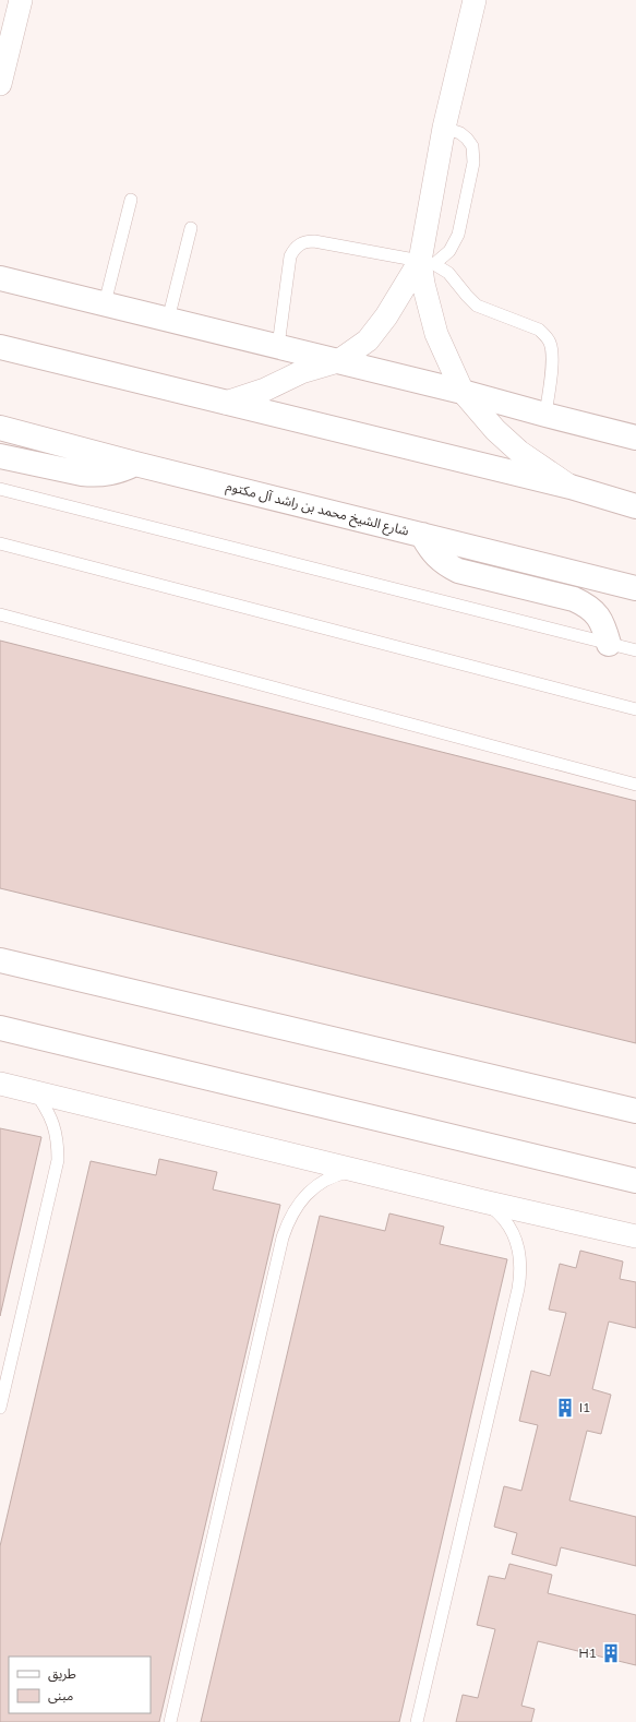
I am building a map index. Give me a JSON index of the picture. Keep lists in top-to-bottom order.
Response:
{
  "streets": {
    "main road": ["شارع الشيخ محمد بن راشد آل مكتوم"]
  },
  "places": {
    "building": ["I1", "H1"]
  },
  "legend": ["طريق", "مبنى"]
}
